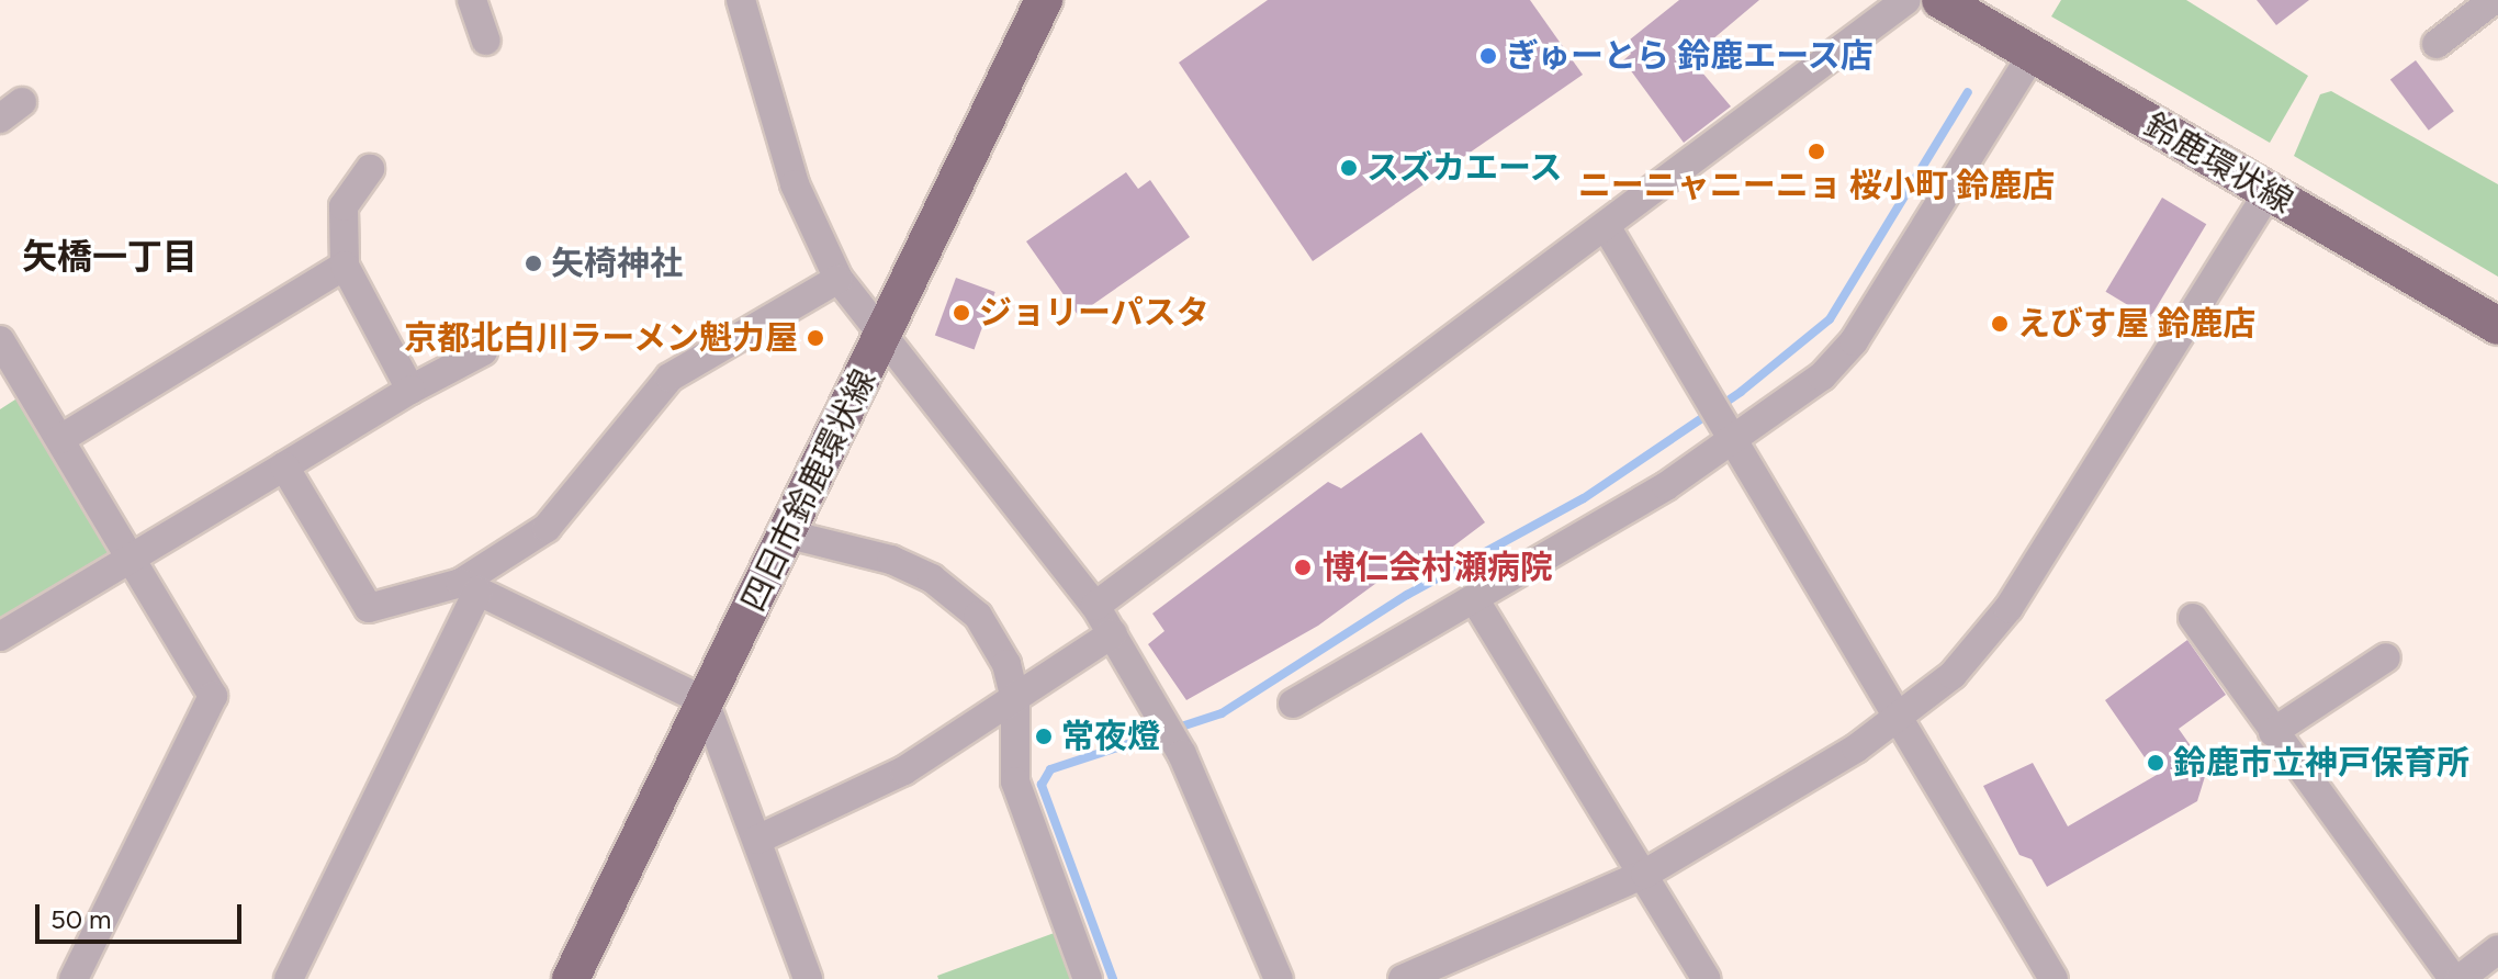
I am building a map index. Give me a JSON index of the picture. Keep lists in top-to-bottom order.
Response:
{
  "streets": {
    "main road": ["鈴鹿環状線", "四日市鈴鹿環状線"]
  },
  "districts": ["矢橋一丁目"],
  "places": [
    "ぎゅーとら 鈴鹿エース店",
    "ニーニャニーニョ 桜小町 鈴鹿店",
    "スズカエース",
    "矢椅神社",
    "ジョリーパスタ",
    "えびす屋 鈴鹿店",
    "京都北白川ラーメン魁力屋",
    "博仁会村瀬病院",
    "常夜燈",
    "鈴鹿市立神戸保育所"
  ],
  "scale_bar": "50 m"
}
